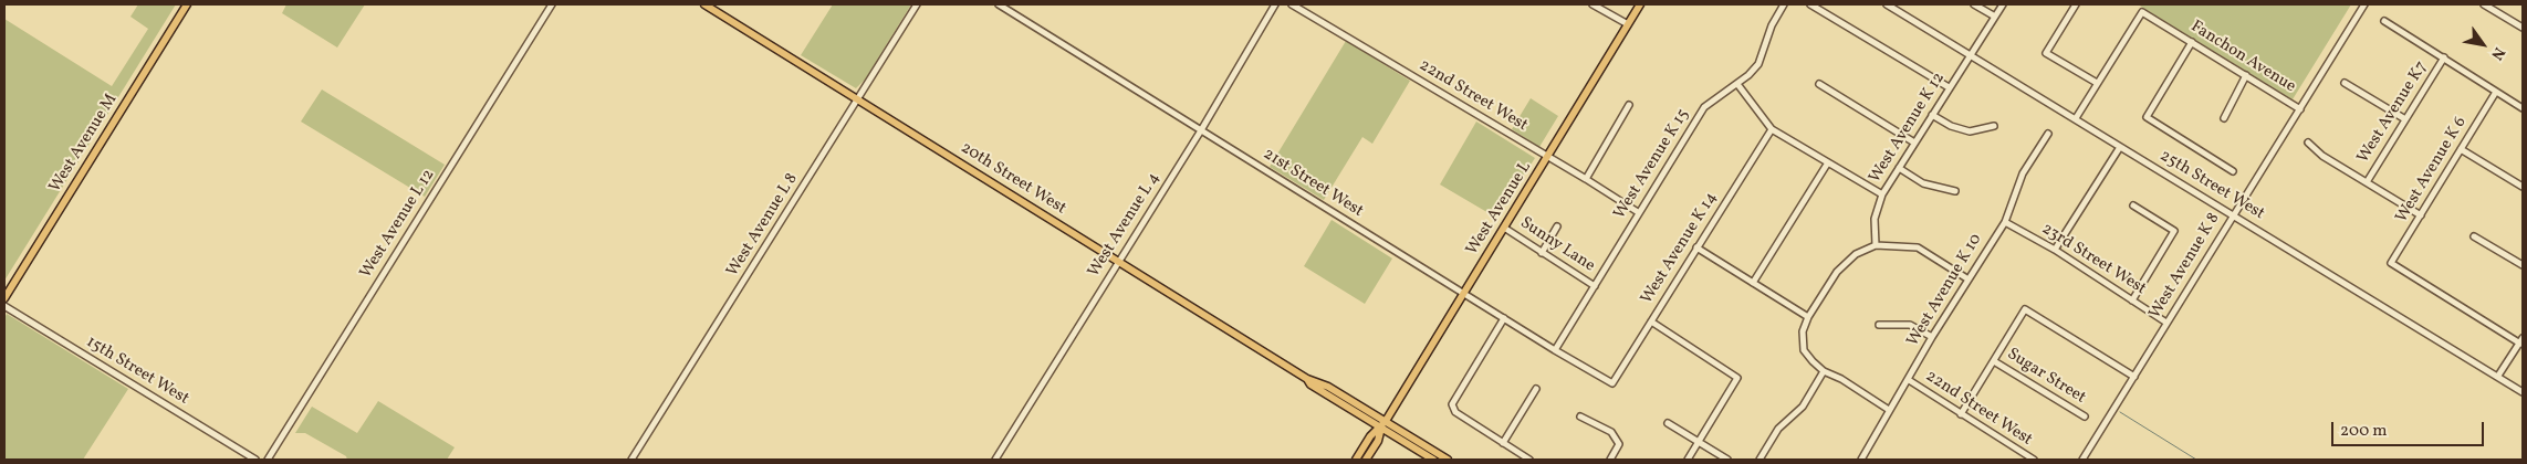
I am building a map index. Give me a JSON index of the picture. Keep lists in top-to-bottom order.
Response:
{
  "streets": {
    "main road": ["West Avenue M", "20th Street West", "West Avenue L"],
    "street": [
      "Fanchon Avenue",
      "22nd Street West",
      "West Avenue K7",
      "West Avenue K 12",
      "West Avenue K 15",
      "West Avenue K 6",
      "21st Street West",
      "25th Street West",
      "West Avenue L 12",
      "West Avenue L 8",
      "West Avenue L 4",
      "Sunny Lane",
      "West Avenue K 14",
      "23rd Street West",
      "West Avenue K 8",
      "West Avenue K 10",
      "15th Street West",
      "Sugar Street"
    ]
  },
  "crossings": [
    ["Fanchon Avenue", "West Avenue K 8"],
    ["22nd Street West", "West Avenue K 15"],
    ["22nd Street West", "West Avenue L"],
    ["22nd Street West", "West Avenue K 10"],
    ["West Avenue K 12", "25th Street West"],
    ["West Avenue K 15", "21st Street West"],
    ["West Avenue K 15", "Sunny Lane"],
    ["20th Street West", "West Avenue L"],
    ["20th Street West", "West Avenue L 8"],
    ["20th Street West", "West Avenue L 4"],
    ["21st Street West", "West Avenue L"],
    ["21st Street West", "West Avenue L 4"],
    ["21st Street West", "West Avenue K 14"],
    ["25th Street West", "West Avenue K 8"],
    ["West Avenue L", "Sunny Lane"],
    ["23rd Street West", "West Avenue K 8"],
    ["23rd Street West", "West Avenue K 10"]
  ],
  "scale_bar": "200 m",
  "north": "bottom right"
}
